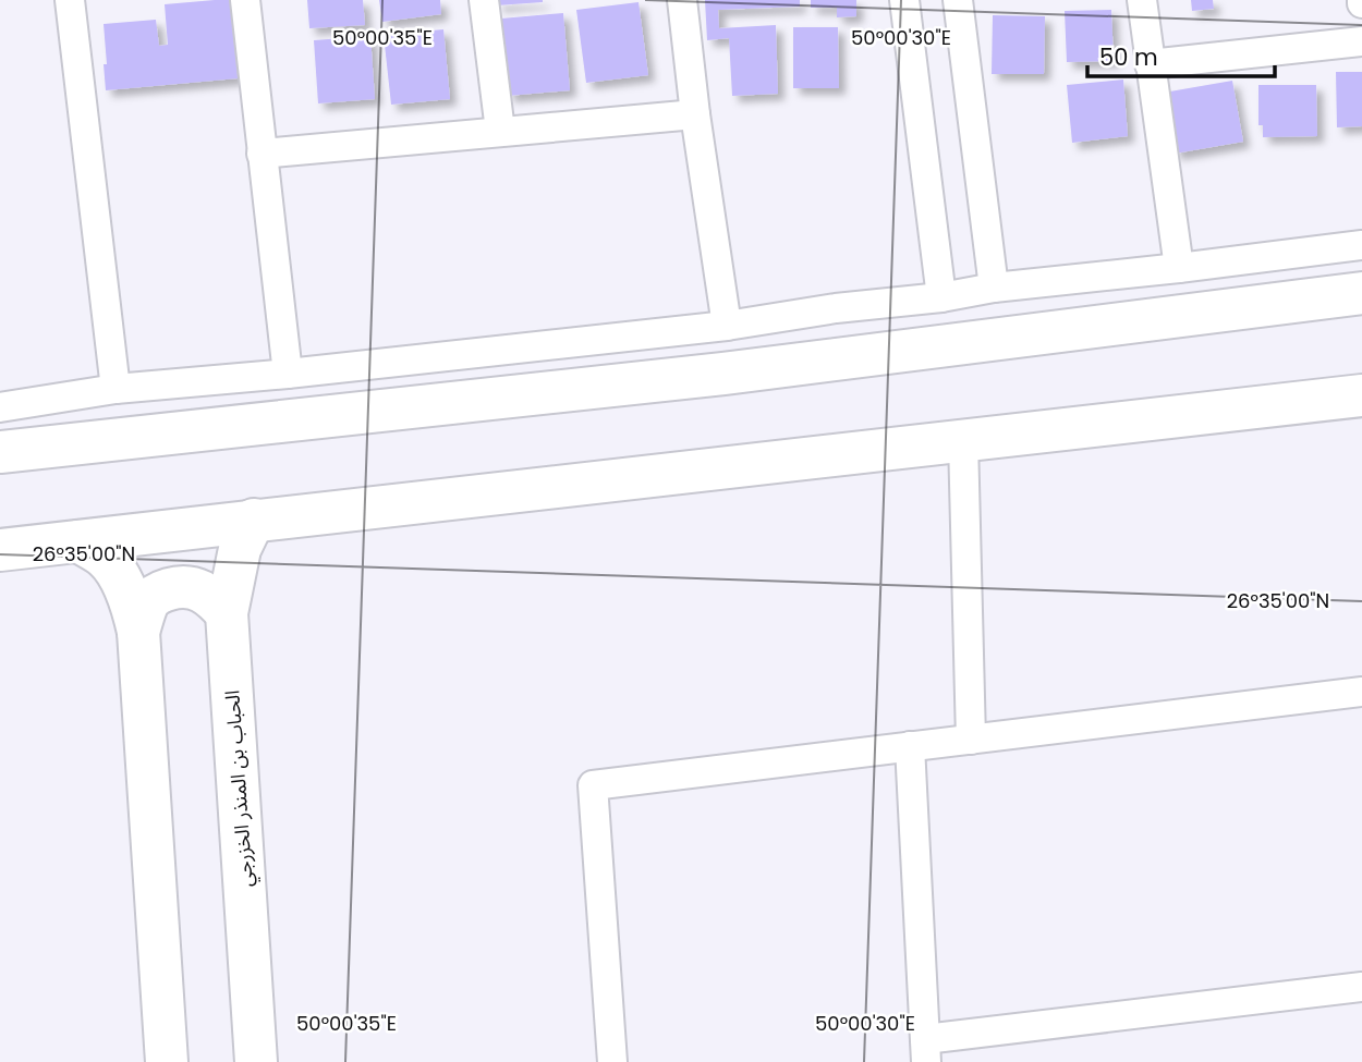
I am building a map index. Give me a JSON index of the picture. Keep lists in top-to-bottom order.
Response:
{
  "streets": {
    "main road": ["الحباب بن المنذر الخزرجي"]
  },
  "scale_bar": "50 m",
  "coordinates": ["50°00'35\"E", "50°00'30\"E", "26°35'00\"N"]
}
